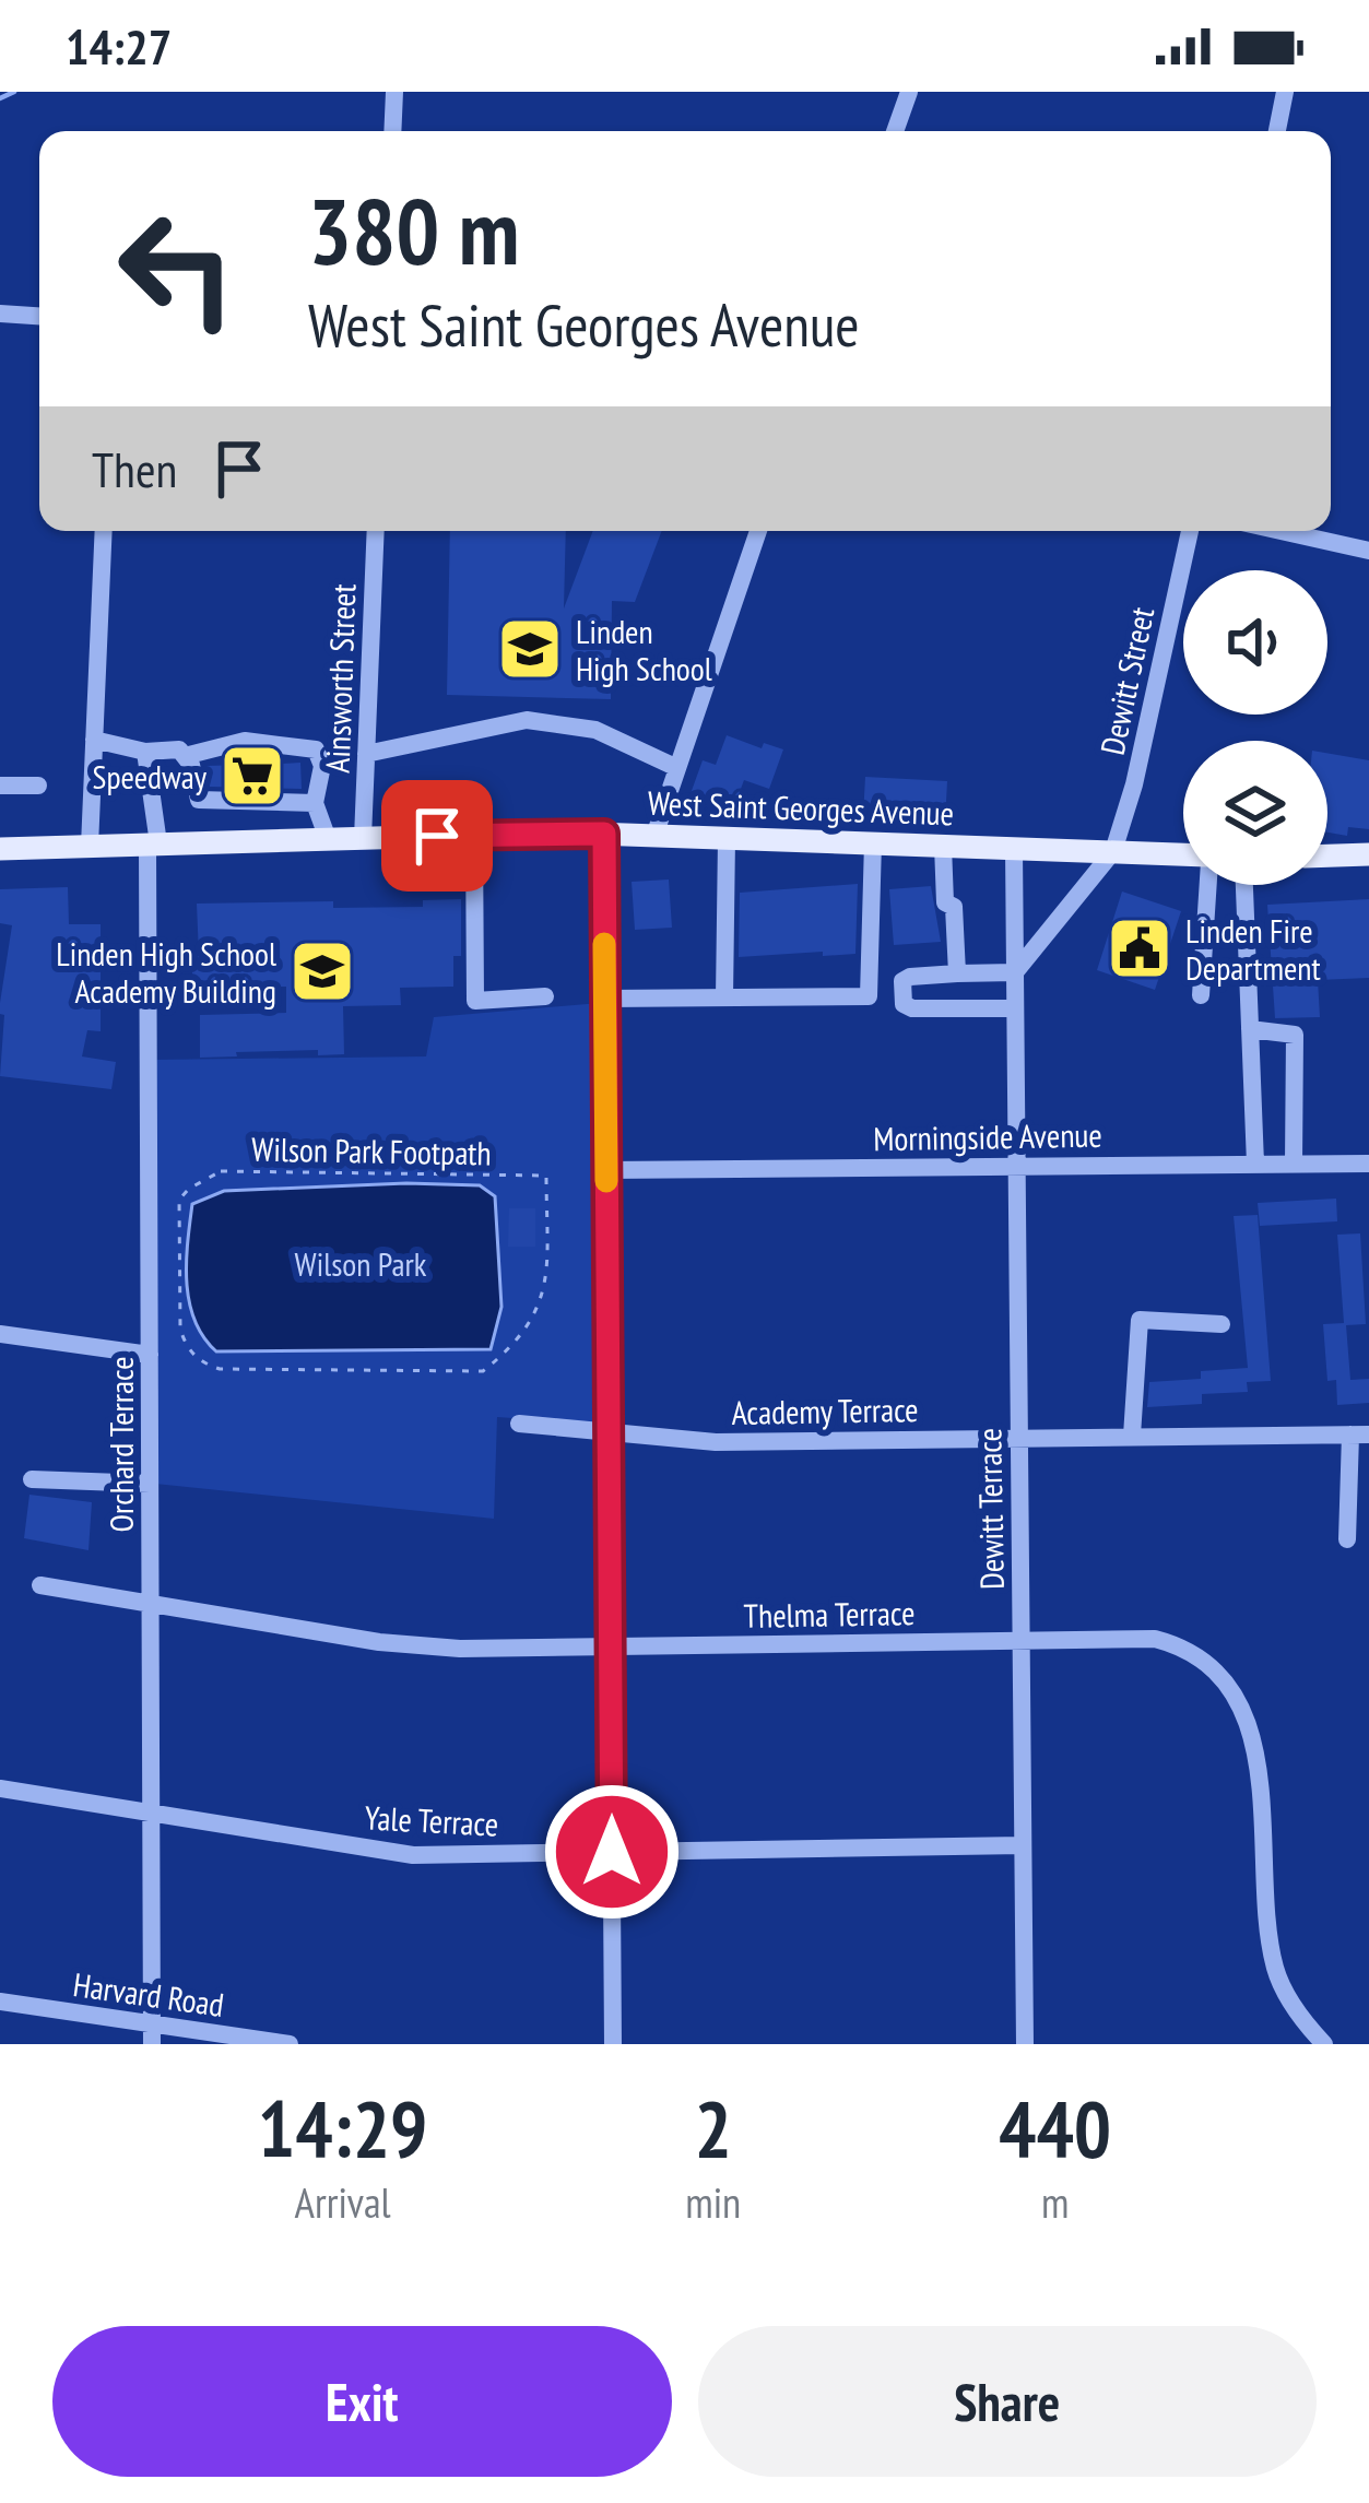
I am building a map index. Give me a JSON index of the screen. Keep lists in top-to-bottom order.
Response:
{
  "streets": {
    "main road": ["West Saint Georges Avenue"],
    "street": [
      "Ainsworth Street",
      "Dewitt Street",
      "Morningside Avenue",
      "Academy Terrace",
      "Orchard Terrace",
      "Dewitt Terrace",
      "Thelma Terrace",
      "Yale Terrace",
      "Harvard Road"
    ],
    "path": ["Wilson Park Footpath"]
  },
  "crossings": [
    ["Ainsworth Street", "West Saint Georges Avenue"],
    ["Dewitt Street", "West Saint Georges Avenue"],
    ["West Saint Georges Avenue", "Orchard Terrace"],
    ["West Saint Georges Avenue", "Dewitt Terrace"],
    ["Morningside Avenue", "Dewitt Terrace"],
    ["Academy Terrace", "Dewitt Terrace"],
    ["Orchard Terrace", "Thelma Terrace"],
    ["Orchard Terrace", "Yale Terrace"],
    ["Orchard Terrace", "Harvard Road"],
    ["Dewitt Terrace", "Thelma Terrace"],
    ["Dewitt Terrace", "Yale Terrace"]
  ],
  "parks": ["Wilson Park"],
  "places": {
    "school or university": ["Linden High School", "Linden High School Academy Building"],
    "supermarket": ["Speedway"],
    "public building": ["Linden Fire Department"]
  },
  "page": {
    "status": "14:27",
    "turn": ["380 m", "West Saint Georges Avenue"],
    "then": "Then",
    "eta": [
      "14:29",
      "Arrival",
      "2",
      "min",
      "440",
      "m"
    ],
    "buttons": ["Exit", "Share"]
  }
}
